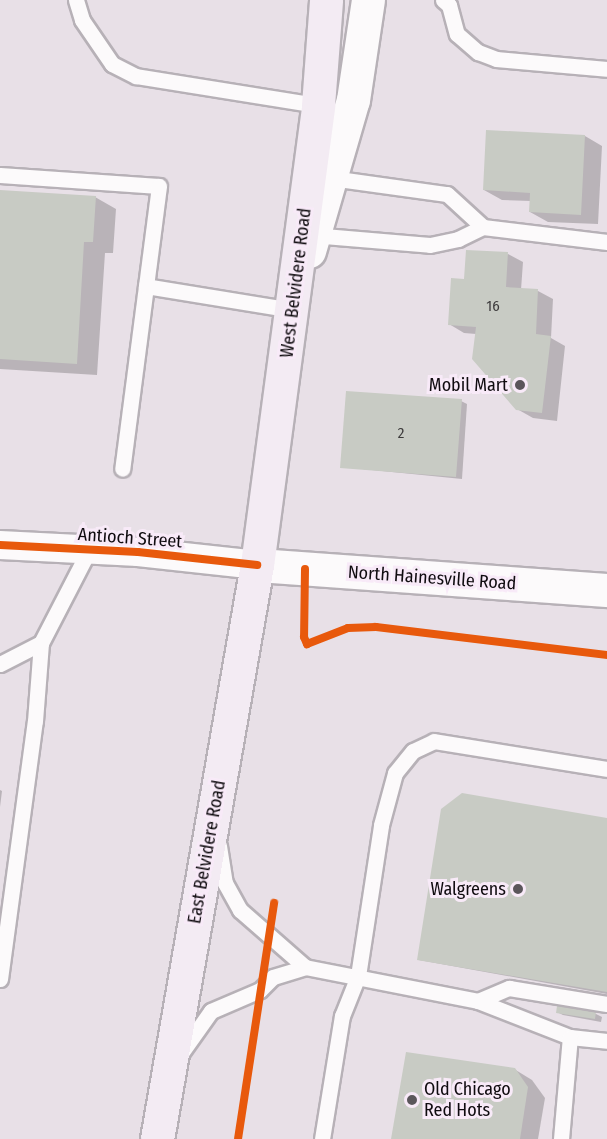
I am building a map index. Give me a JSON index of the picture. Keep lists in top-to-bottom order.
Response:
{
  "streets": {
    "main road": ["West Belvidere Road", "North Hainesville Road", "East Belvidere Road"],
    "street": ["Antioch Street"]
  },
  "crossings": [
    ["West Belvidere Road", "Antioch Street"],
    ["West Belvidere Road", "North Hainesville Road"],
    ["West Belvidere Road", "East Belvidere Road"],
    ["Antioch Street", "North Hainesville Road"],
    ["Antioch Street", "East Belvidere Road"],
    ["North Hainesville Road", "East Belvidere Road"]
  ],
  "places": ["Mobil Mart", "Walgreens", "Old Chicago Red Hots"],
  "house_numbers": ["16", "2"]
}
